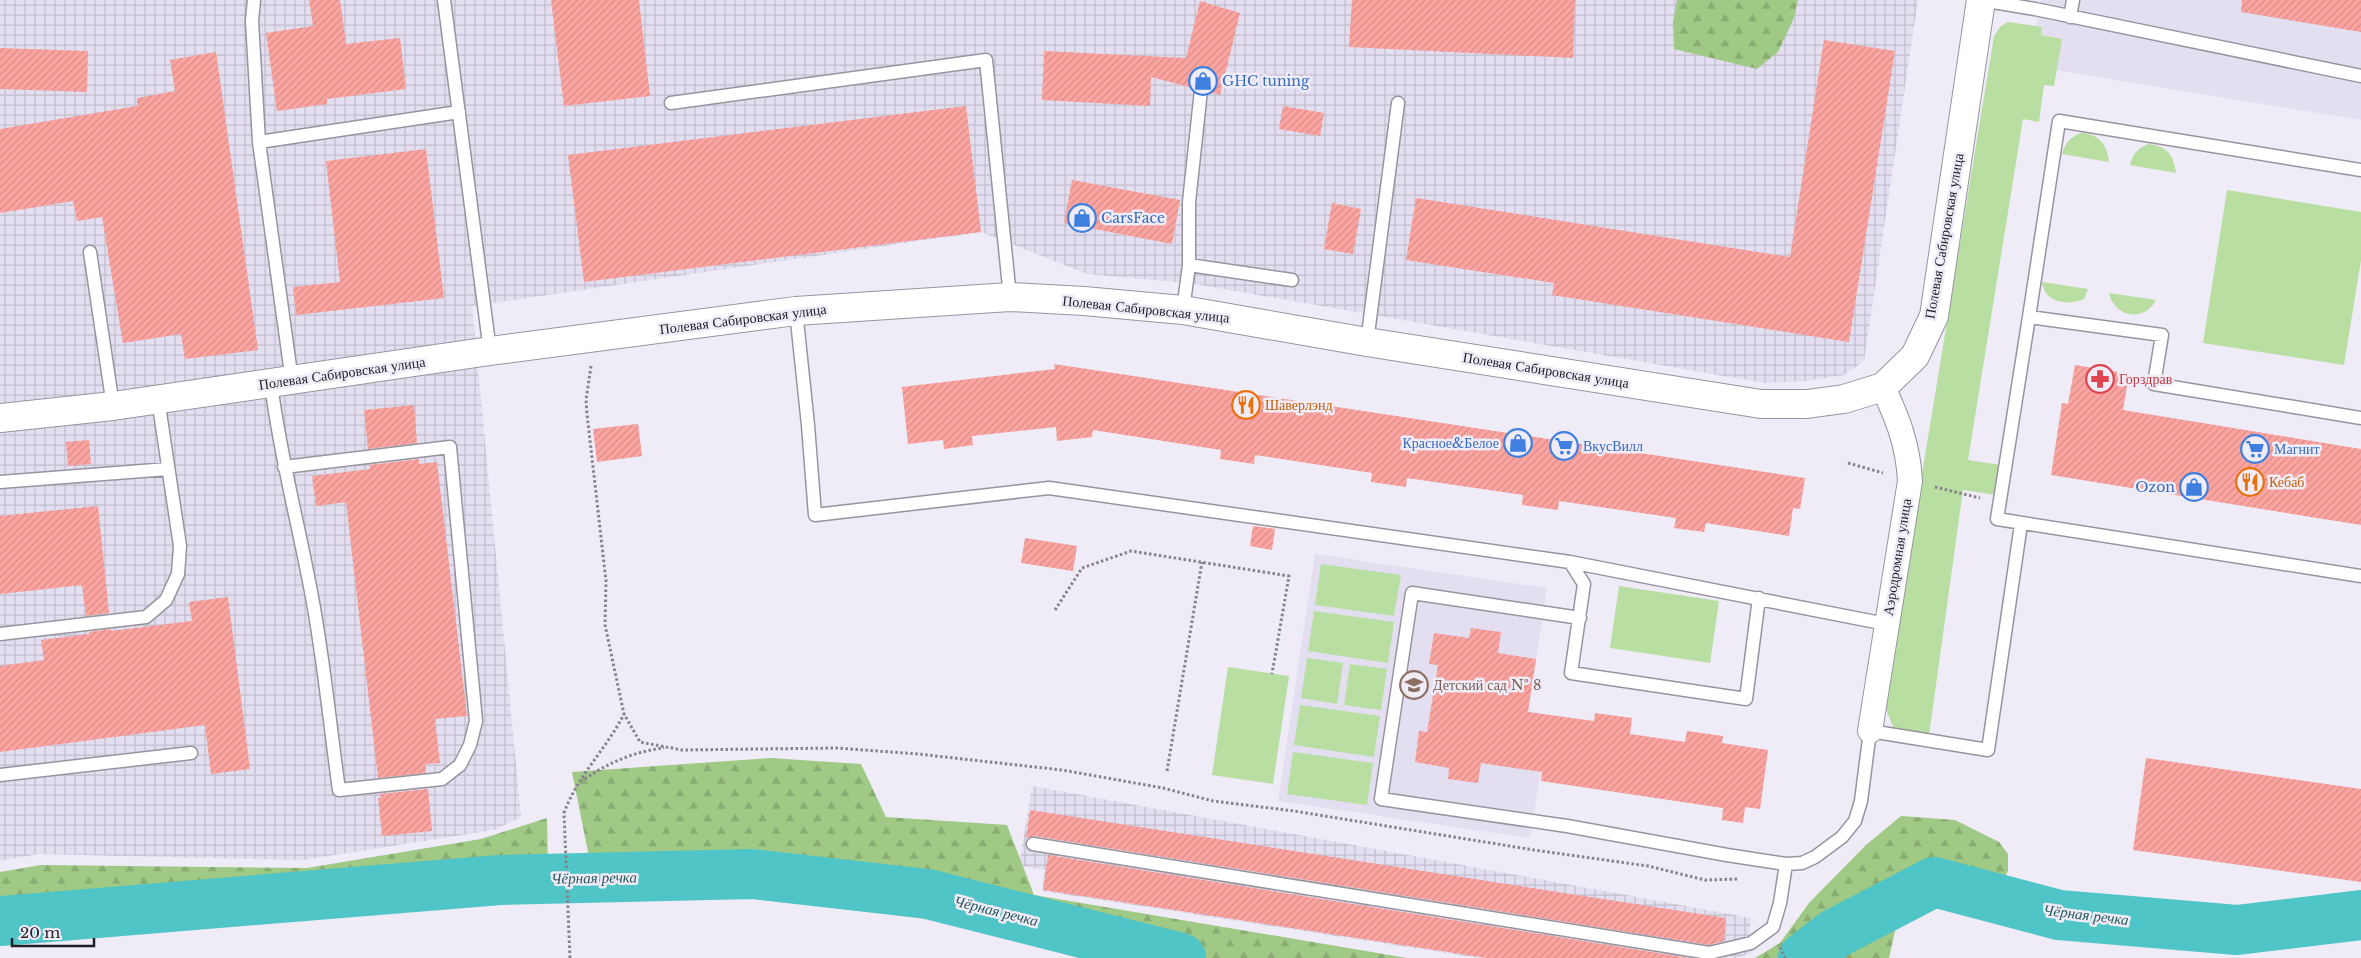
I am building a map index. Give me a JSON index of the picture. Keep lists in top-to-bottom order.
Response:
{
  "streets": {
    "street": ["Полевая Сабировская улица", "Аэродромная улица"]
  },
  "crossings": [
    ["Полевая Сабировская улица", "Аэродромная улица"]
  ],
  "water": ["Чёрная речка"],
  "places": {
    "shop": [
      "GHC tuning",
      "CarsFace",
      "Красное&Белое",
      "Ozon"
    ],
    "pharmacy": ["Горздрав"],
    "restaurant": ["Шаверлэнд", "Кебаб"],
    "supermarket": ["ВкусВилл", "Магнит"],
    "school or university": ["Детский сад № 8"]
  },
  "scale_bar": "20 m"
}
